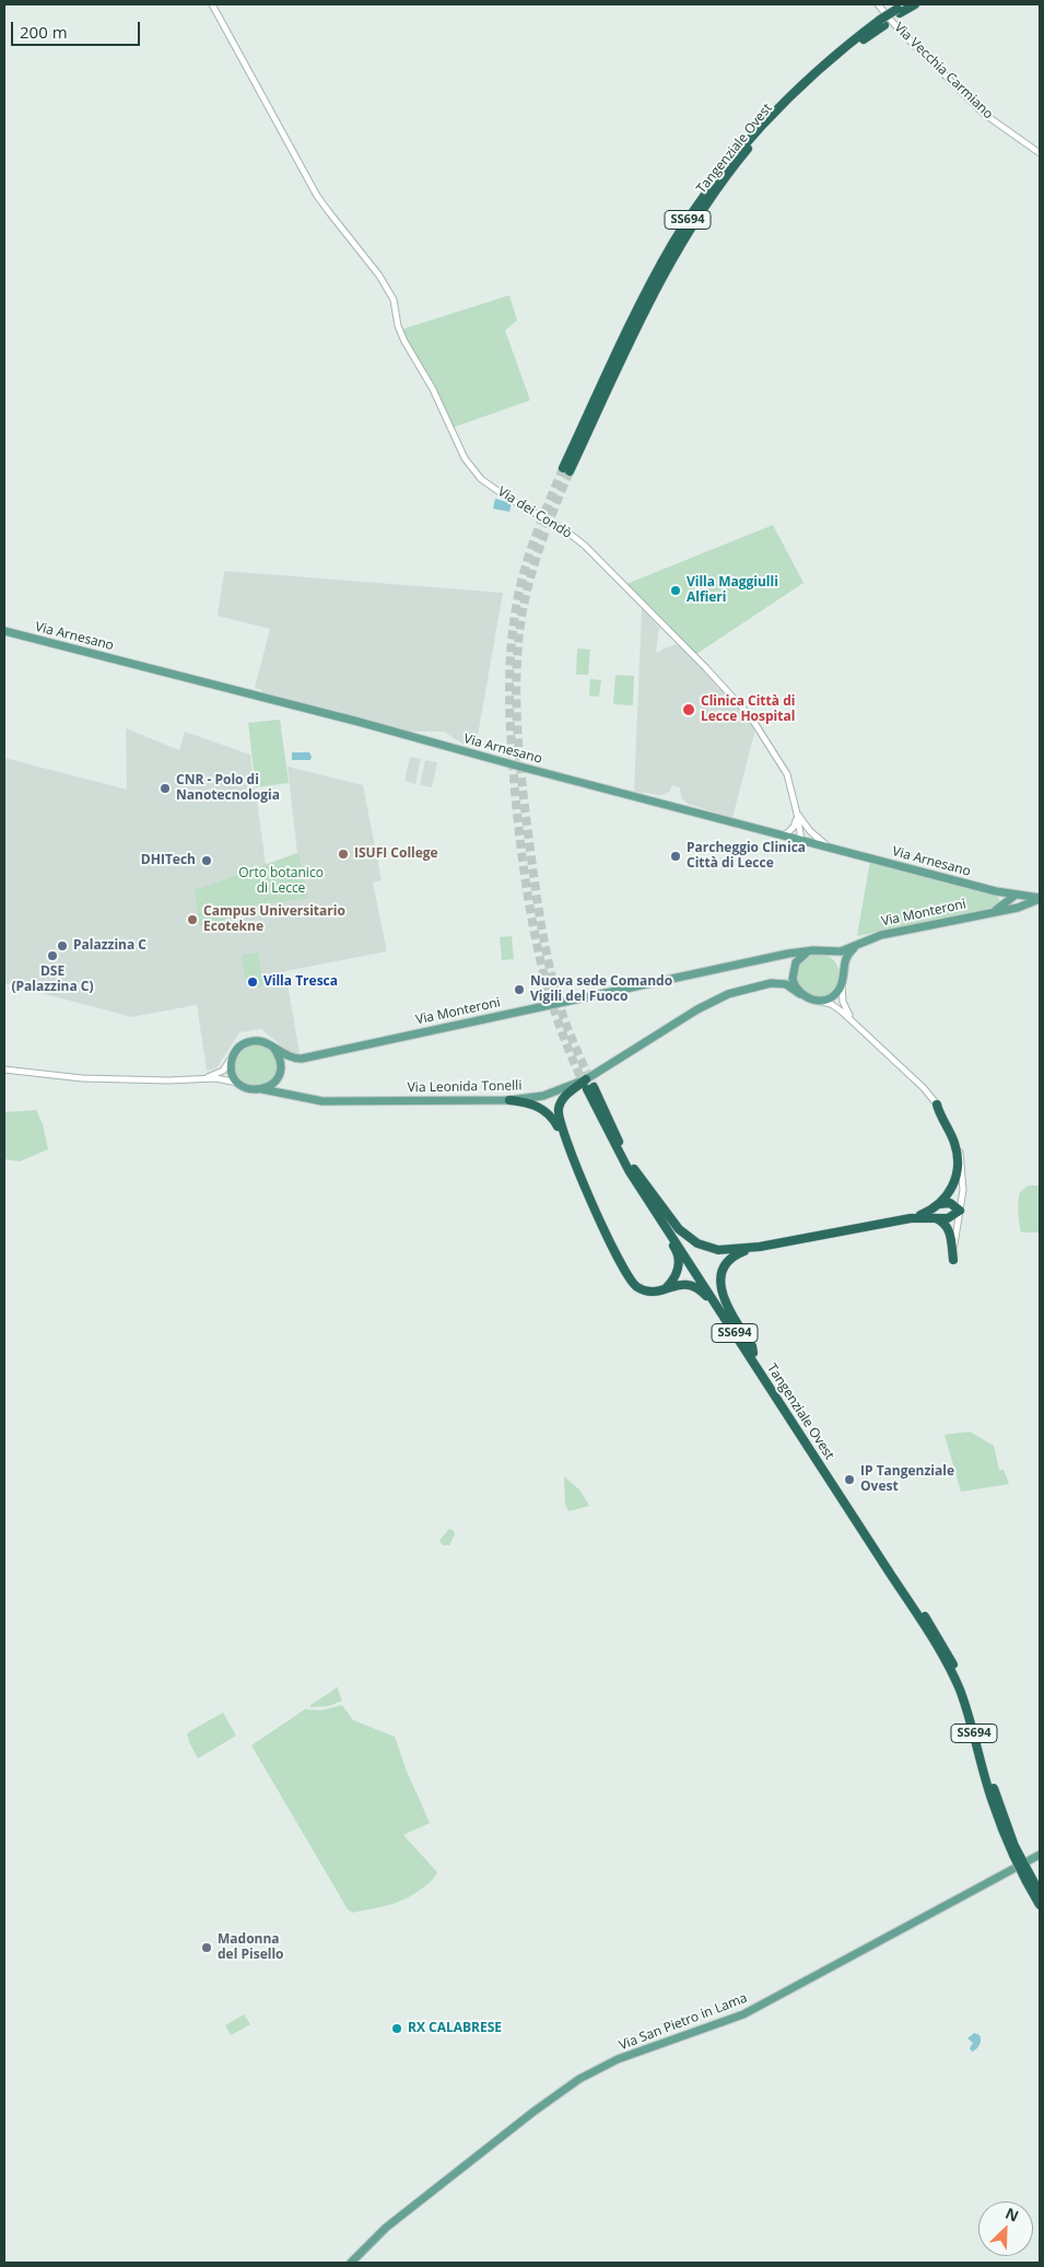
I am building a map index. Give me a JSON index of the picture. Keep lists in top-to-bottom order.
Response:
{
  "streets": {
    "highway": ["Tangenziale Ovest", "SS694"],
    "main road": [
      "Via Arnesano",
      "Via Monteroni",
      "Via Leonida Tonelli",
      "Via San Pietro in Lama"
    ],
    "street": ["Via Vecchia Carmiano", "Via dei Condò"]
  },
  "crossings": [
    ["Via dei Condò", "Via Arnesano"],
    ["Via Arnesano", "Via Monteroni"],
    ["Via Monteroni", "Via Leonida Tonelli"]
  ],
  "parks": ["Orto botanico di Lecce"],
  "places": [
    "Villa Maggiulli Alfieri",
    "Clinica Città di Lecce Hospital",
    "CNR - Polo di Nanotecnologia",
    "ISUFI College",
    "Parcheggio Clinica Città di Lecce",
    "DHITech",
    "Campus Universitario Ecotekne",
    "Palazzina C",
    "DSE (Palazzina C)",
    "Villa Tresca",
    "Nuova sede Comando Vigili del Fuoco",
    "IP Tangenziale Ovest",
    "Madonna del Pisello",
    "RX CALABRESE"
  ],
  "scale_bar": "200 m",
  "north": "top right"
}
